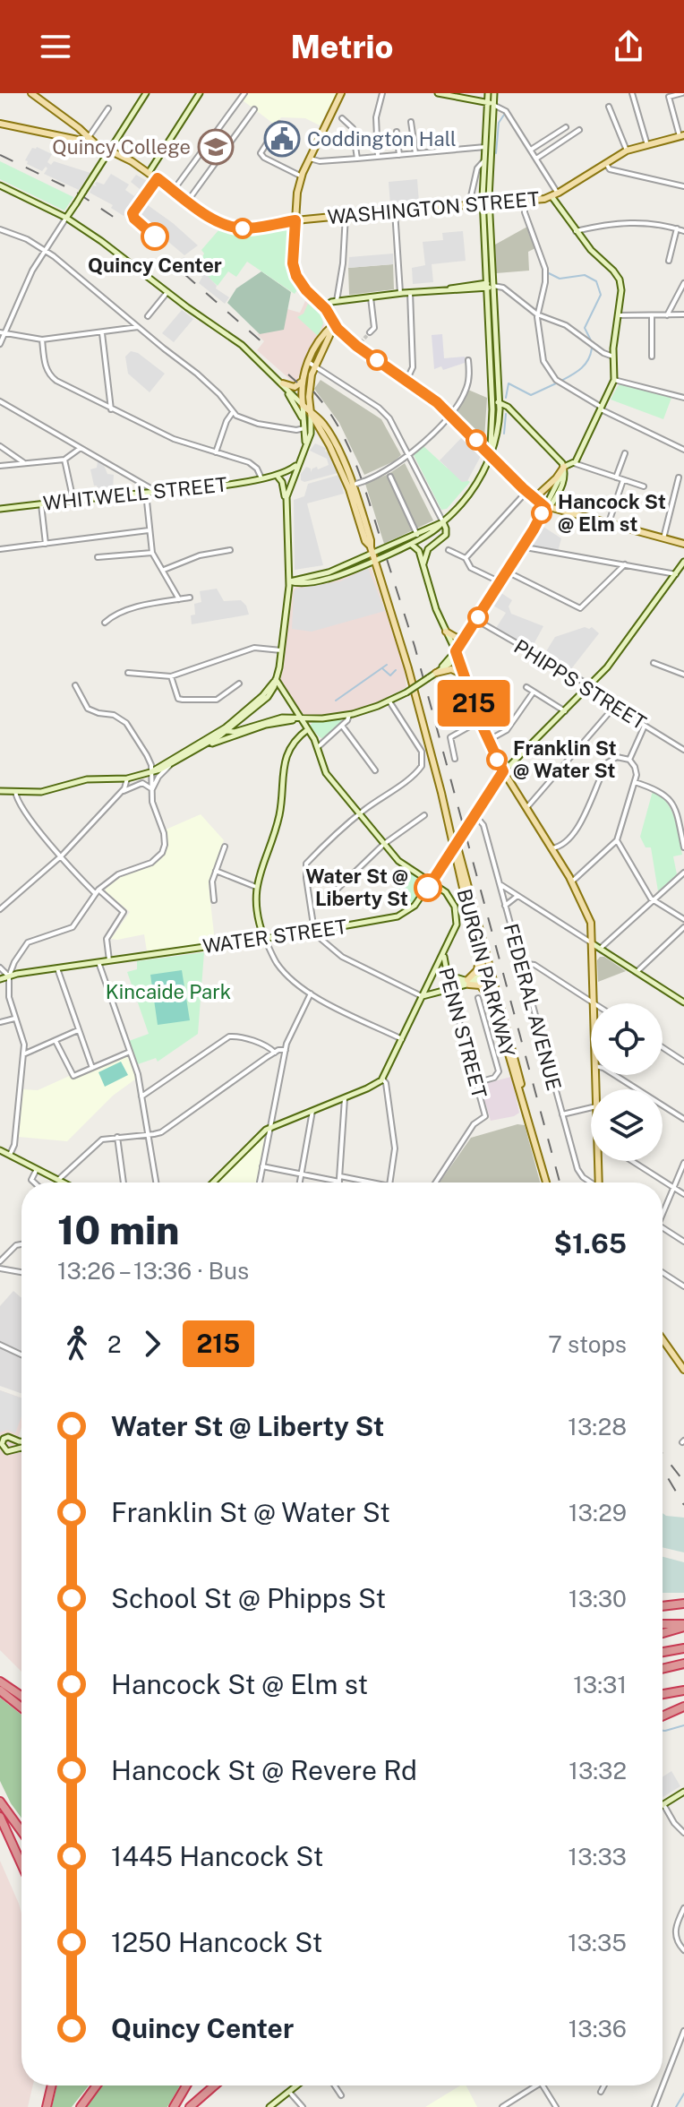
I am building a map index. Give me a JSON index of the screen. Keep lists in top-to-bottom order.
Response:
{
  "streets": {
    "main road": [
      "WASHINGTON STREET",
      "WHITWELL STREET",
      "WATER STREET",
      "BURGIN PARKWAY",
      "PENN STREET"
    ],
    "street": ["PHIPPS STREET", "FEDERAL AVENUE"]
  },
  "crossings": [
    ["PHIPPS STREET", "WATER STREET"],
    ["WATER STREET", "FEDERAL AVENUE"]
  ],
  "parks": ["Kincaide Park"],
  "places": {
    "public building": ["Coddington Hall"],
    "school or university": ["Quincy College"],
    "other": [
      "Quincy Center",
      "Hancock St @ Elm st",
      "Franklin St @ Water St",
      "Water St @ Liberty St"
    ]
  },
  "lines": ["bus line 215"],
  "page": {
    "header": "Metrio",
    "on_map": "215",
    "heading": ["10 min", "13:26 – 13:36 · Bus", "$1.65"],
    "legs": ["2", "215", "7 stops"],
    "list": [
      {
        "name": "Water St @ Liberty St",
        "value": "13:28"
      },
      {
        "name": "Franklin St @ Water St",
        "value": "13:29"
      },
      {
        "name": "School St @ Phipps St",
        "value": "13:30"
      },
      {
        "name": "Hancock St @ Elm st",
        "value": "13:31"
      },
      {
        "name": "Hancock St @ Revere Rd",
        "value": "13:32"
      },
      {
        "name": "1445 Hancock St",
        "value": "13:33"
      },
      {
        "name": "1250 Hancock St",
        "value": "13:35"
      },
      {
        "name": "Quincy Center",
        "value": "13:36"
      }
    ]
  }
}
